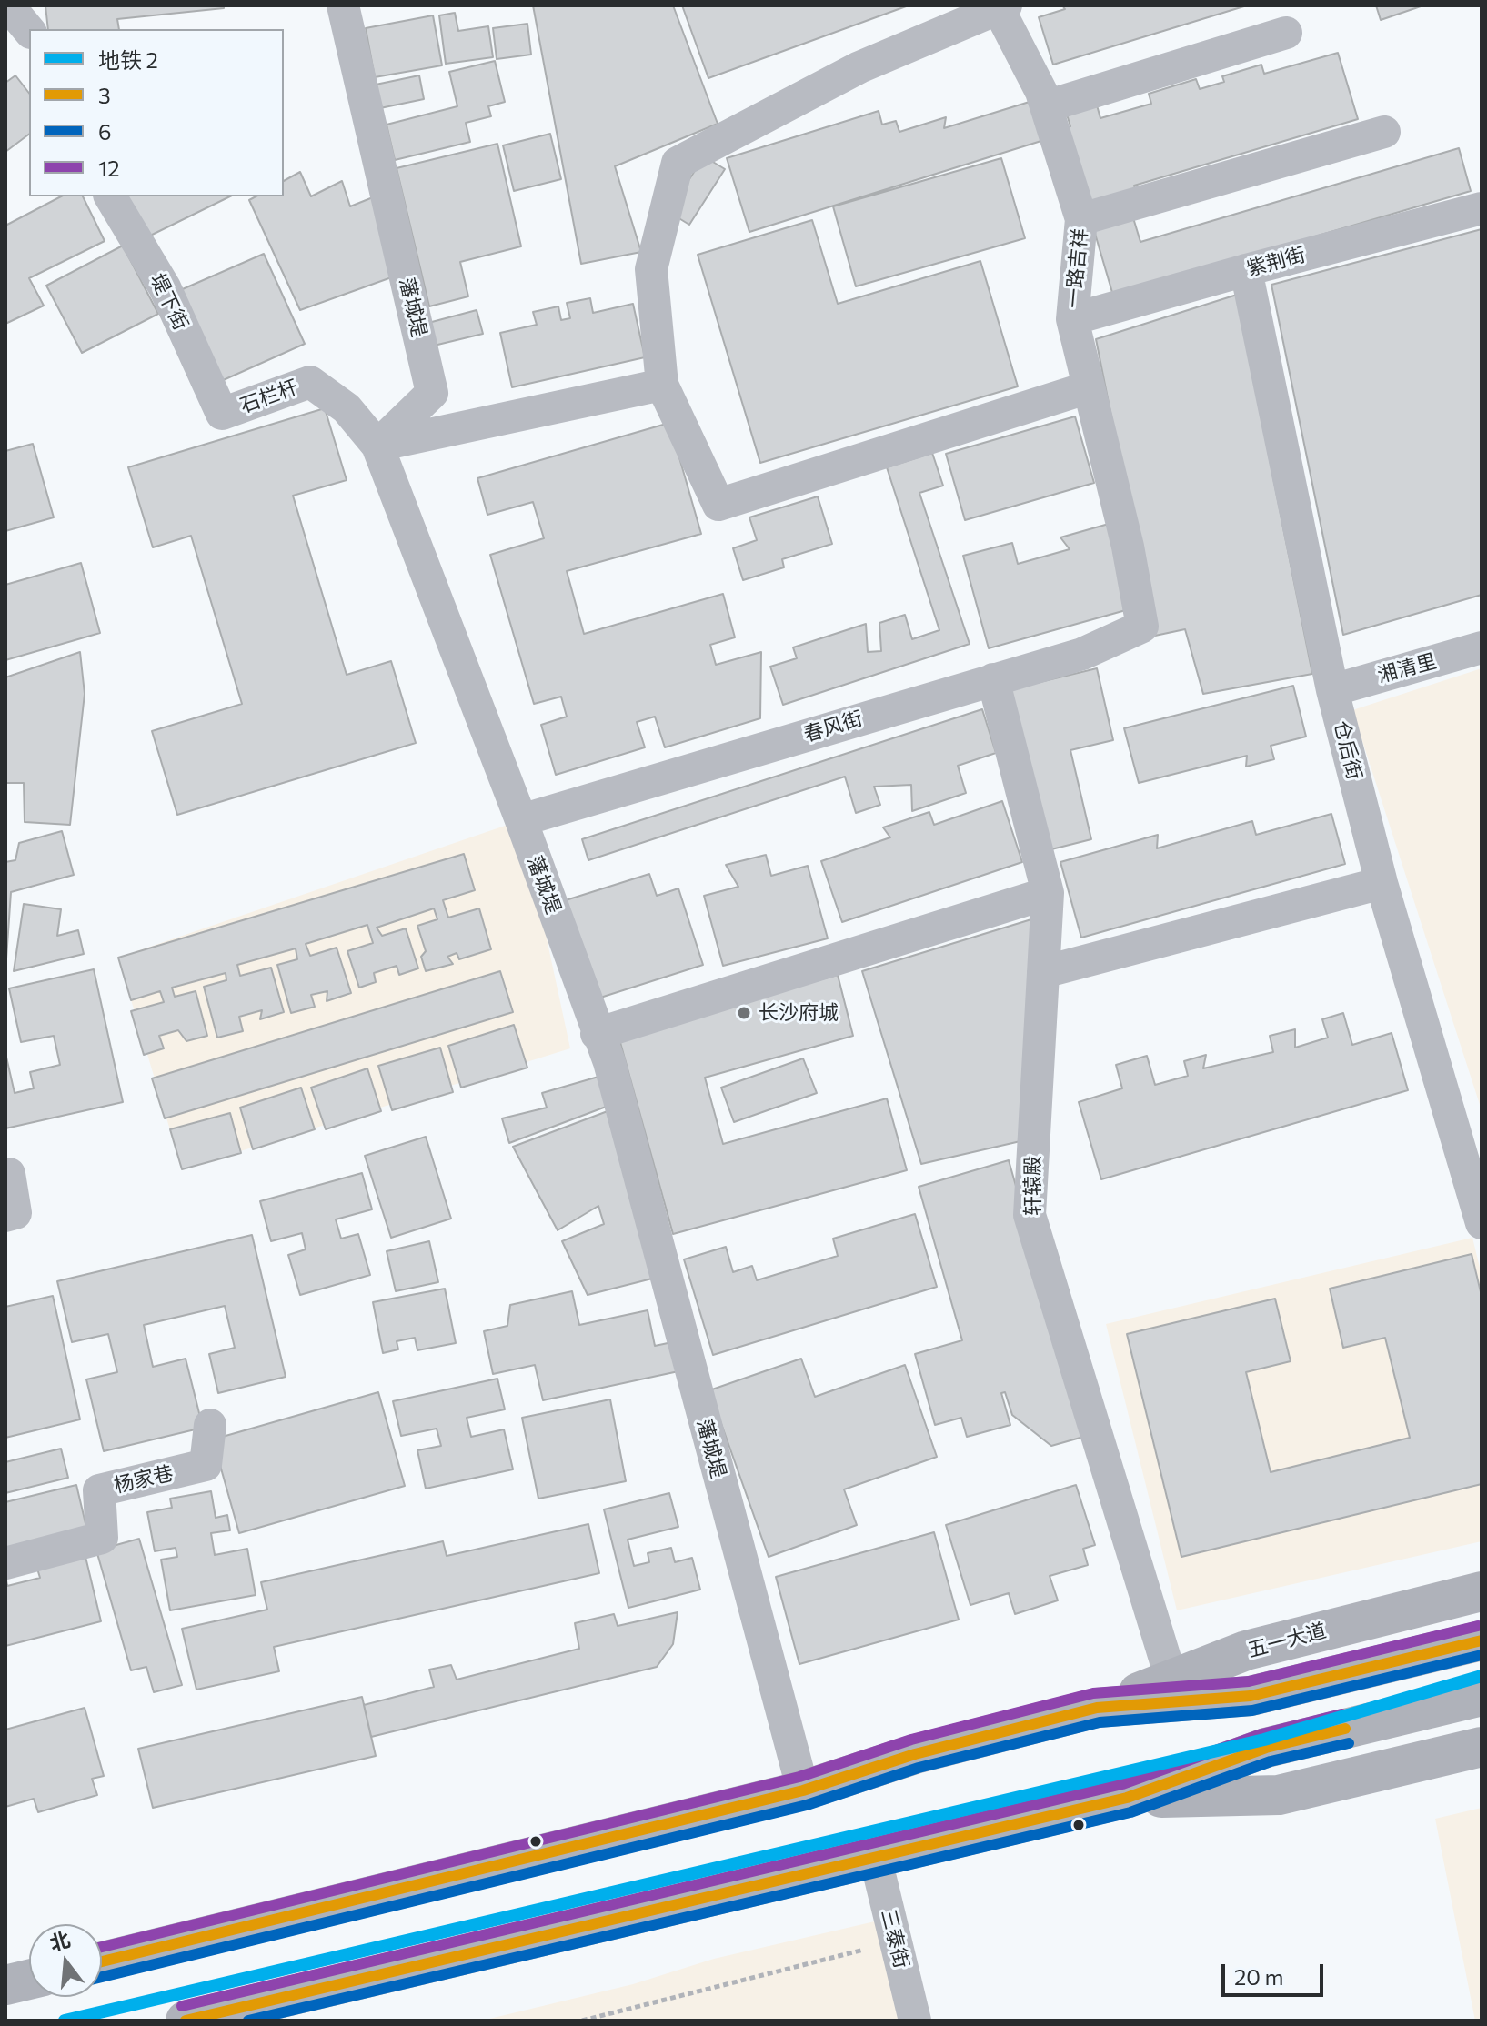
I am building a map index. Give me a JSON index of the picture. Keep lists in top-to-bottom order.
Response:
{
  "streets": {
    "main road": ["五一大道"],
    "street": [
      "紫荆街",
      "一路吉祥",
      "堤下街",
      "藩城堤",
      "石栏杆",
      "湘清里",
      "春风街",
      "仓后街",
      "轩辕殿",
      "杨家巷",
      "三泰街"
    ]
  },
  "crossings": [
    ["紫荆街", "一路吉祥"],
    ["紫荆街", "仓后街"],
    ["一路吉祥", "春风街"],
    ["堤下街", "石栏杆"],
    ["藩城堤", "石栏杆"],
    ["藩城堤", "春风街"],
    ["藩城堤", "五一大道"],
    ["湘清里", "仓后街"],
    ["春风街", "轩辕殿"],
    ["轩辕殿", "五一大道"]
  ],
  "places": ["长沙府城"],
  "lines": [
    "transit line 12",
    "transit line 3",
    "transit line 6",
    "metro line 2"
  ],
  "legend": [
    "地铁 2",
    "3",
    "6",
    "12"
  ],
  "scale_bar": "20 m",
  "north": "top"
}
